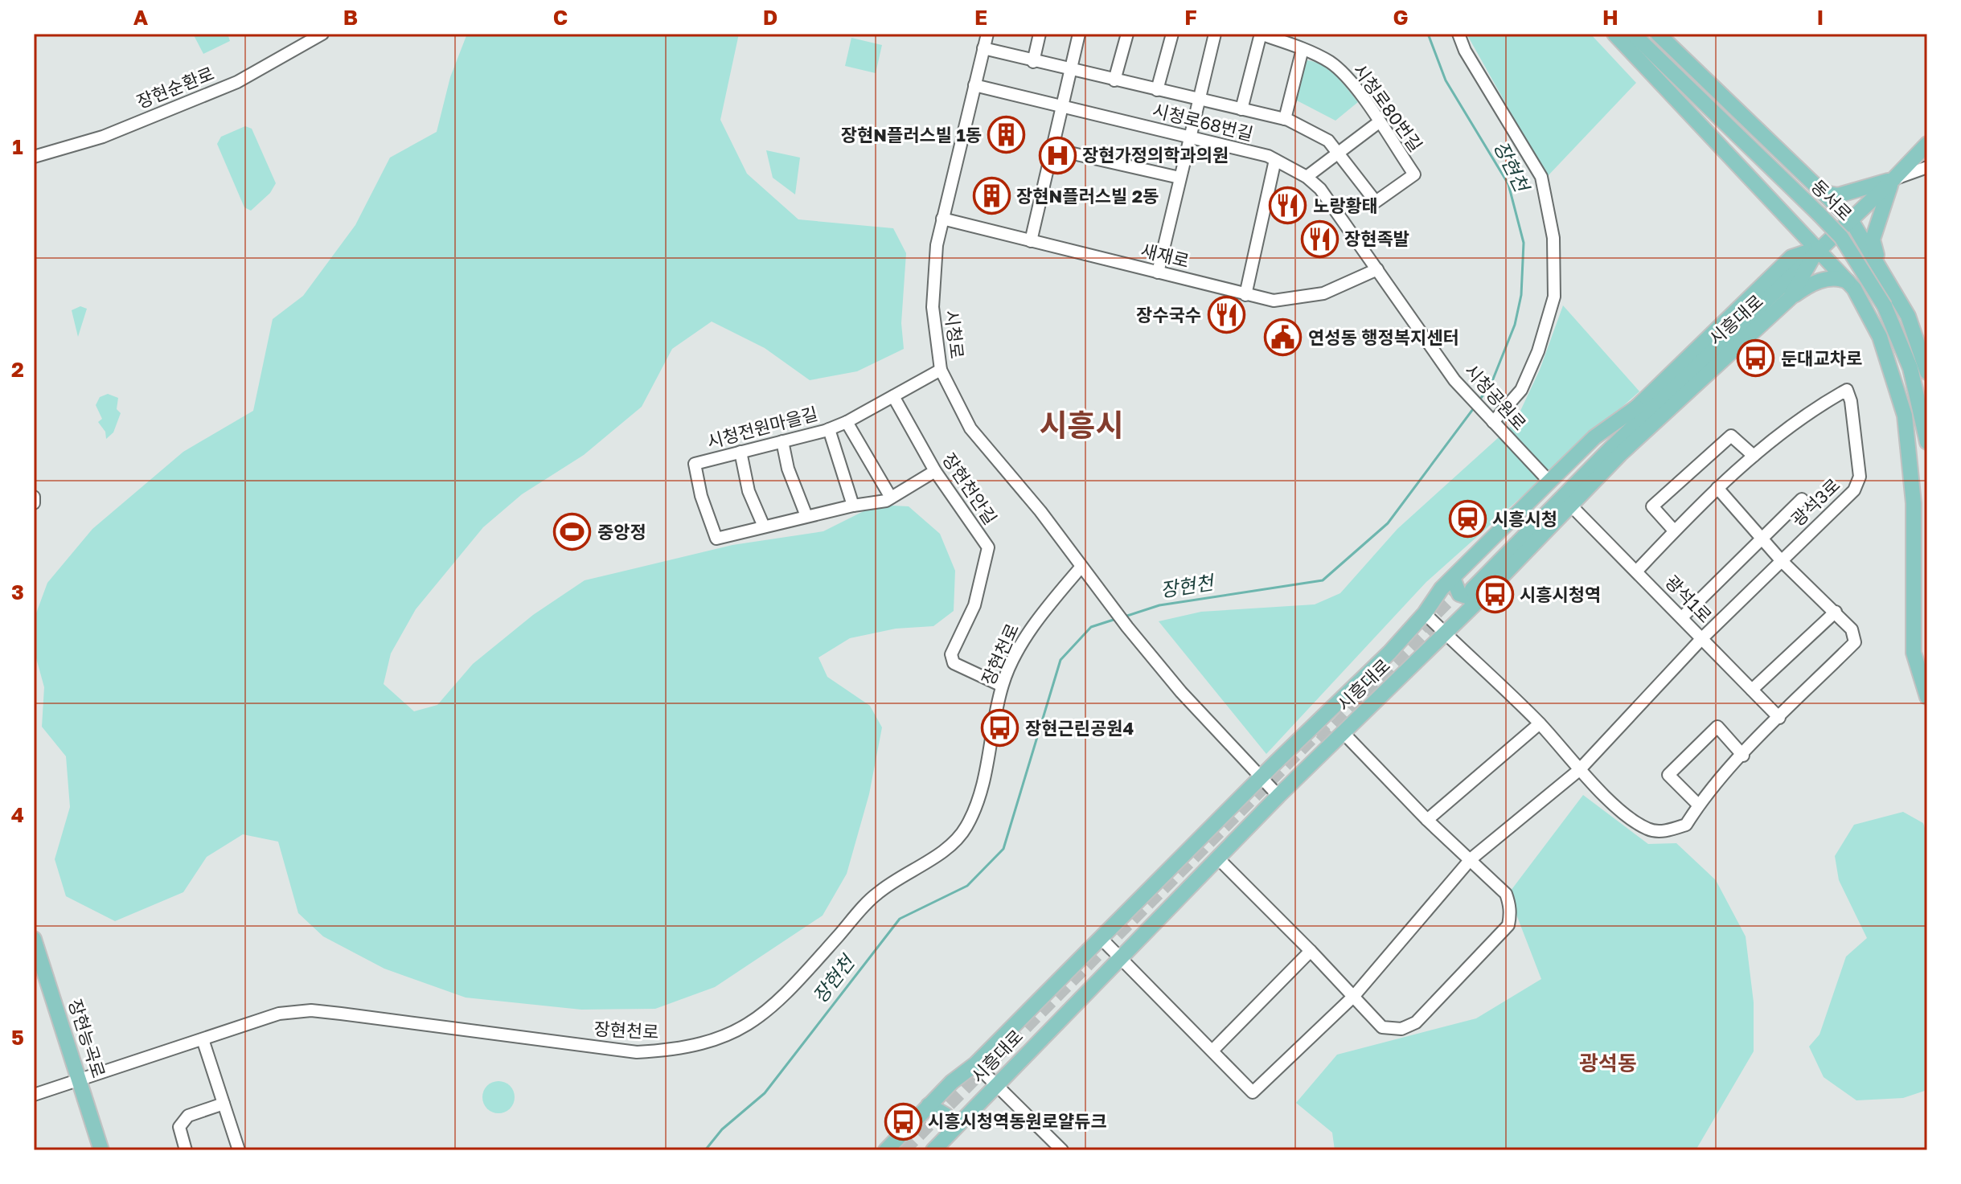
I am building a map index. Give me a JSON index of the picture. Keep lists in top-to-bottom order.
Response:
{
  "streets": {
    "main road": ["동서로", "시흥대로", "장현능곡로"],
    "street": [
      "장현순환로",
      "시청로80번길",
      "시청로68번길",
      "새재로",
      "시청로",
      "시청공원로",
      "시청전원마을길",
      "장현천안길",
      "광석3로",
      "광석1로",
      "장현천로"
    ]
  },
  "crossings": [
    ["시청로68번길", "새재로"],
    ["시청로68번길", "시청로"],
    ["시청로68번길", "시청공원로"],
    ["새재로", "시청로"],
    ["새재로", "시청공원로"],
    ["시흥대로", "시청로"],
    ["시흥대로", "시청공원로"],
    ["시흥대로", "광석1로"],
    ["시청로", "시청전원마을길"],
    ["시청로", "장현천로"],
    ["시청전원마을길", "장현천안길"],
    ["장현천안길", "장현천로"],
    ["광석3로", "광석1로"],
    ["장현천로", "장현능곡로"]
  ],
  "districts": ["시흥시", "광석동"],
  "water": ["장현천"],
  "places": {
    "building": ["장현N플러스빌 1동", "장현N플러스빌 2동"],
    "hospital": ["장현가정의학과의원"],
    "restaurant": ["노랑황태", "장현족발", "장수국수"],
    "public building": ["연성동 행정복지센터"],
    "bus stop": [
      "둔대교차로",
      "시흥시청역",
      "장현근린공원4",
      "시흥시청역동원로얄듀크"
    ],
    "station": ["시흥시청"],
    "sports": ["중앙정"]
  },
  "grid": {
    "columns": [
      "A",
      "B",
      "C",
      "D",
      "E",
      "F",
      "G",
      "H",
      "I"
    ],
    "rows": [
      "1",
      "2",
      "3",
      "4",
      "5"
    ]
  }
}
